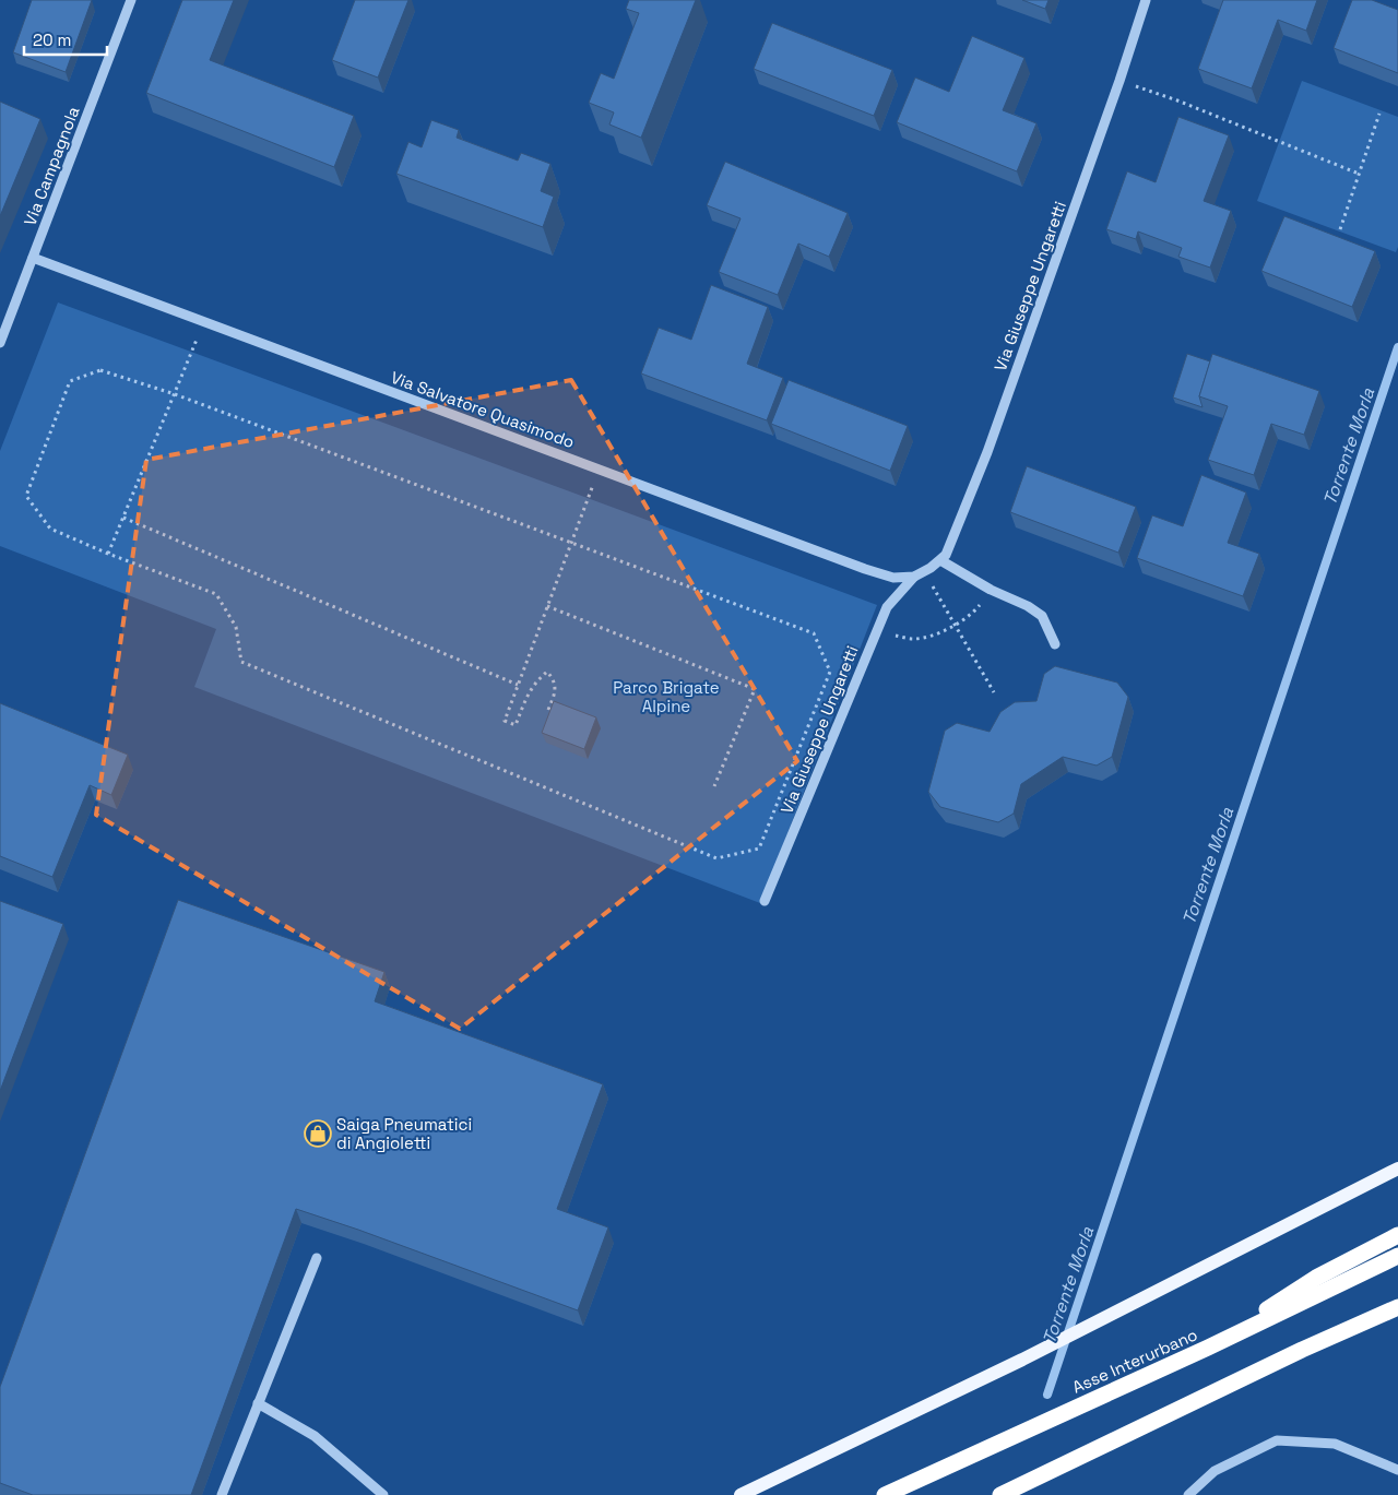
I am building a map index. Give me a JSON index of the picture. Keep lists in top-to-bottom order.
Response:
{
  "streets": {
    "highway": ["Asse Interurbano"],
    "street": ["Via Campagnola", "Via Giuseppe Ungaretti", "Via Salvatore Quasimodo"]
  },
  "crossings": [
    ["Via Campagnola", "Via Salvatore Quasimodo"],
    ["Via Giuseppe Ungaretti", "Via Salvatore Quasimodo"]
  ],
  "water": ["Torrente Morla"],
  "parks": ["Parco Brigate Alpine"],
  "places": {
    "shop": ["Saiga Pneumatici di Angioletti"]
  },
  "scale_bar": "20 m"
}
